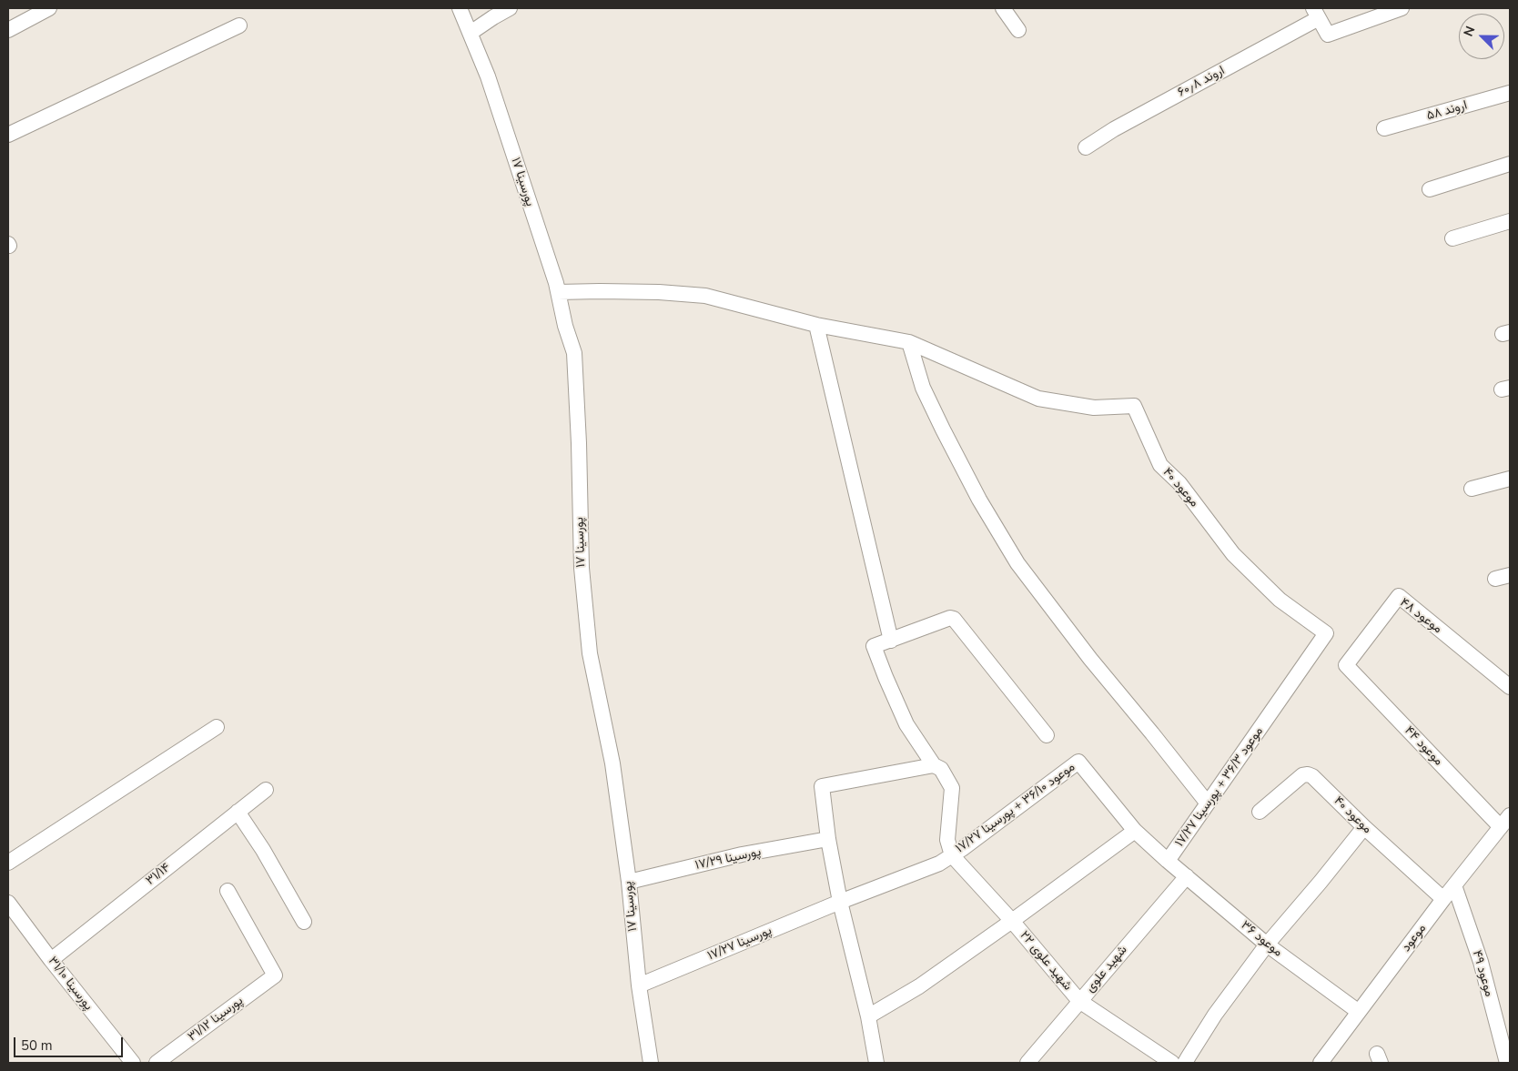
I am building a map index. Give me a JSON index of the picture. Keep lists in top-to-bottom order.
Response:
{
  "streets": {
    "street": [
      "اروند ۶۰٫۸",
      "اروند ۵۸",
      "پورسینا ۱۷",
      "موعود ۴۰",
      "موعود ۴۸",
      "موعود ۴۴",
      "موعود ۳۶/۳ + پورسینا ۱۷/۲۷",
      "موعود ۳۶/۱۰ + پورسینا ۱۷/۲۷",
      "پورسینا ۱۷/۲۹",
      "۳۱/۱۴",
      "موعود",
      "موعود ۳۶",
      "پورسینا ۱۷/۲۷",
      "شهید علوی ۲۲",
      "شهید علوی",
      "موعود ۴۹",
      "پورسینا ۳۱/۱۰",
      "پورسینا ۳۱/۱۲"
    ]
  },
  "crossings": [
    ["پورسینا ۱۷", "پورسینا ۱۷/۲۹"],
    ["پورسینا ۱۷", "پورسینا ۱۷/۲۷"],
    ["موعود ۴۰", "موعود ۳۶/۳ + پورسینا ۱۷/۲۷"],
    ["موعود ۴۰", "موعود"],
    ["موعود ۴۸", "موعود ۴۴"],
    ["موعود ۴۴", "موعود"],
    ["موعود ۳۶/۳ + پورسینا ۱۷/۲۷", "موعود ۳۶"],
    ["موعود ۳۶/۱۰ + پورسینا ۱۷/۲۷", "موعود ۳۶"],
    ["موعود ۳۶/۱۰ + پورسینا ۱۷/۲۷", "پورسینا ۱۷/۲۷"],
    ["موعود ۳۶/۱۰ + پورسینا ۱۷/۲۷", "شهید علوی ۲۲"],
    ["۳۱/۱۴", "پورسینا ۳۱/۱۰"],
    ["موعود", "موعود ۳۶"],
    ["موعود", "موعود ۴۹"],
    ["موعود ۳۶", "شهید علوی"],
    ["شهید علوی ۲۲", "شهید علوی"]
  ],
  "scale_bar": "50 m",
  "north": "top left"
}
